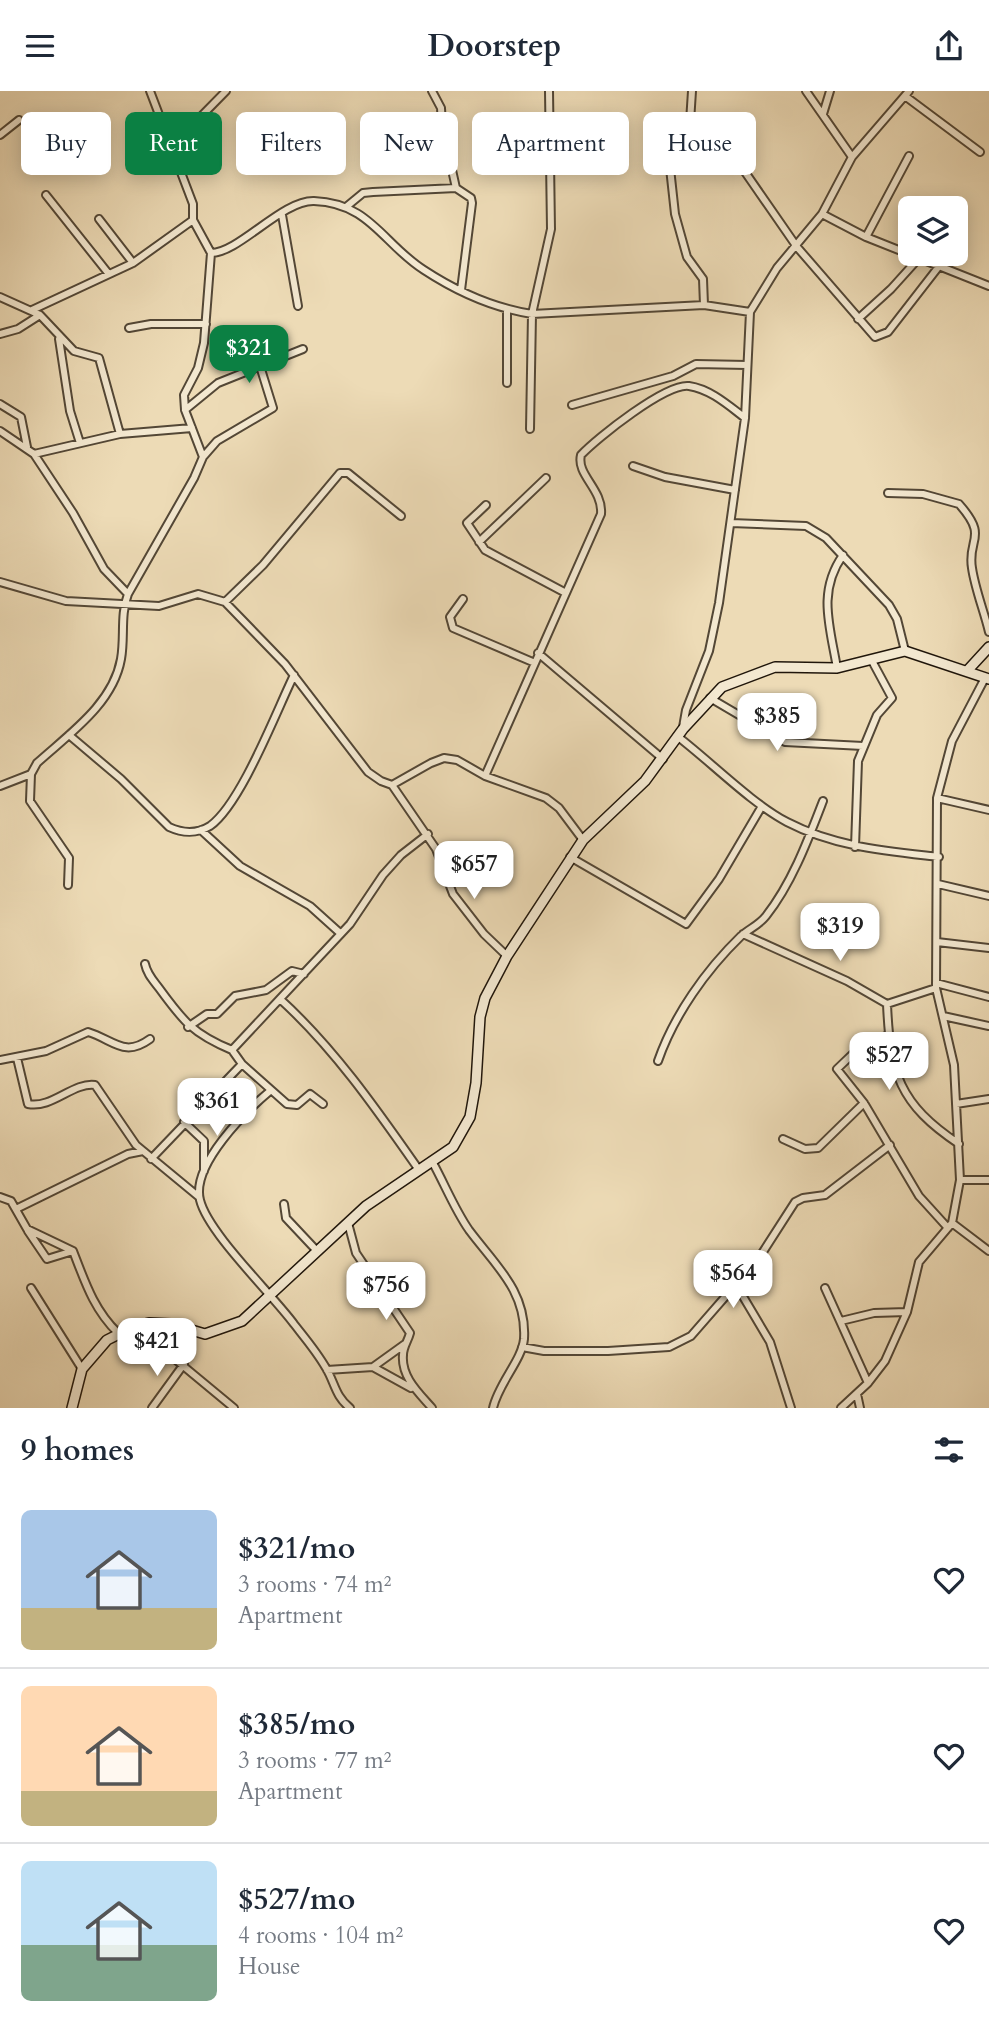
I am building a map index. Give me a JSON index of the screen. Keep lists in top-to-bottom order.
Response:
{
  "page": {
    "header": "Doorstep",
    "chip": [
      "Buy",
      "Rent",
      "Filters",
      "New",
      "Apartment",
      "House"
    ],
    "price": [
      "$321",
      "$385",
      "$657",
      "$319",
      "$527",
      "$361",
      "$564",
      "$756",
      "$421"
    ],
    "heading": "9 homes",
    "list": [
      {
        "name": "$321/mo",
        "note": "3 rooms · 74 m² · Apartment"
      },
      {
        "name": "$385/mo",
        "note": "3 rooms · 77 m² · Apartment"
      },
      {
        "name": "$527/mo",
        "note": "4 rooms · 104 m² · House"
      }
    ]
  }
}
